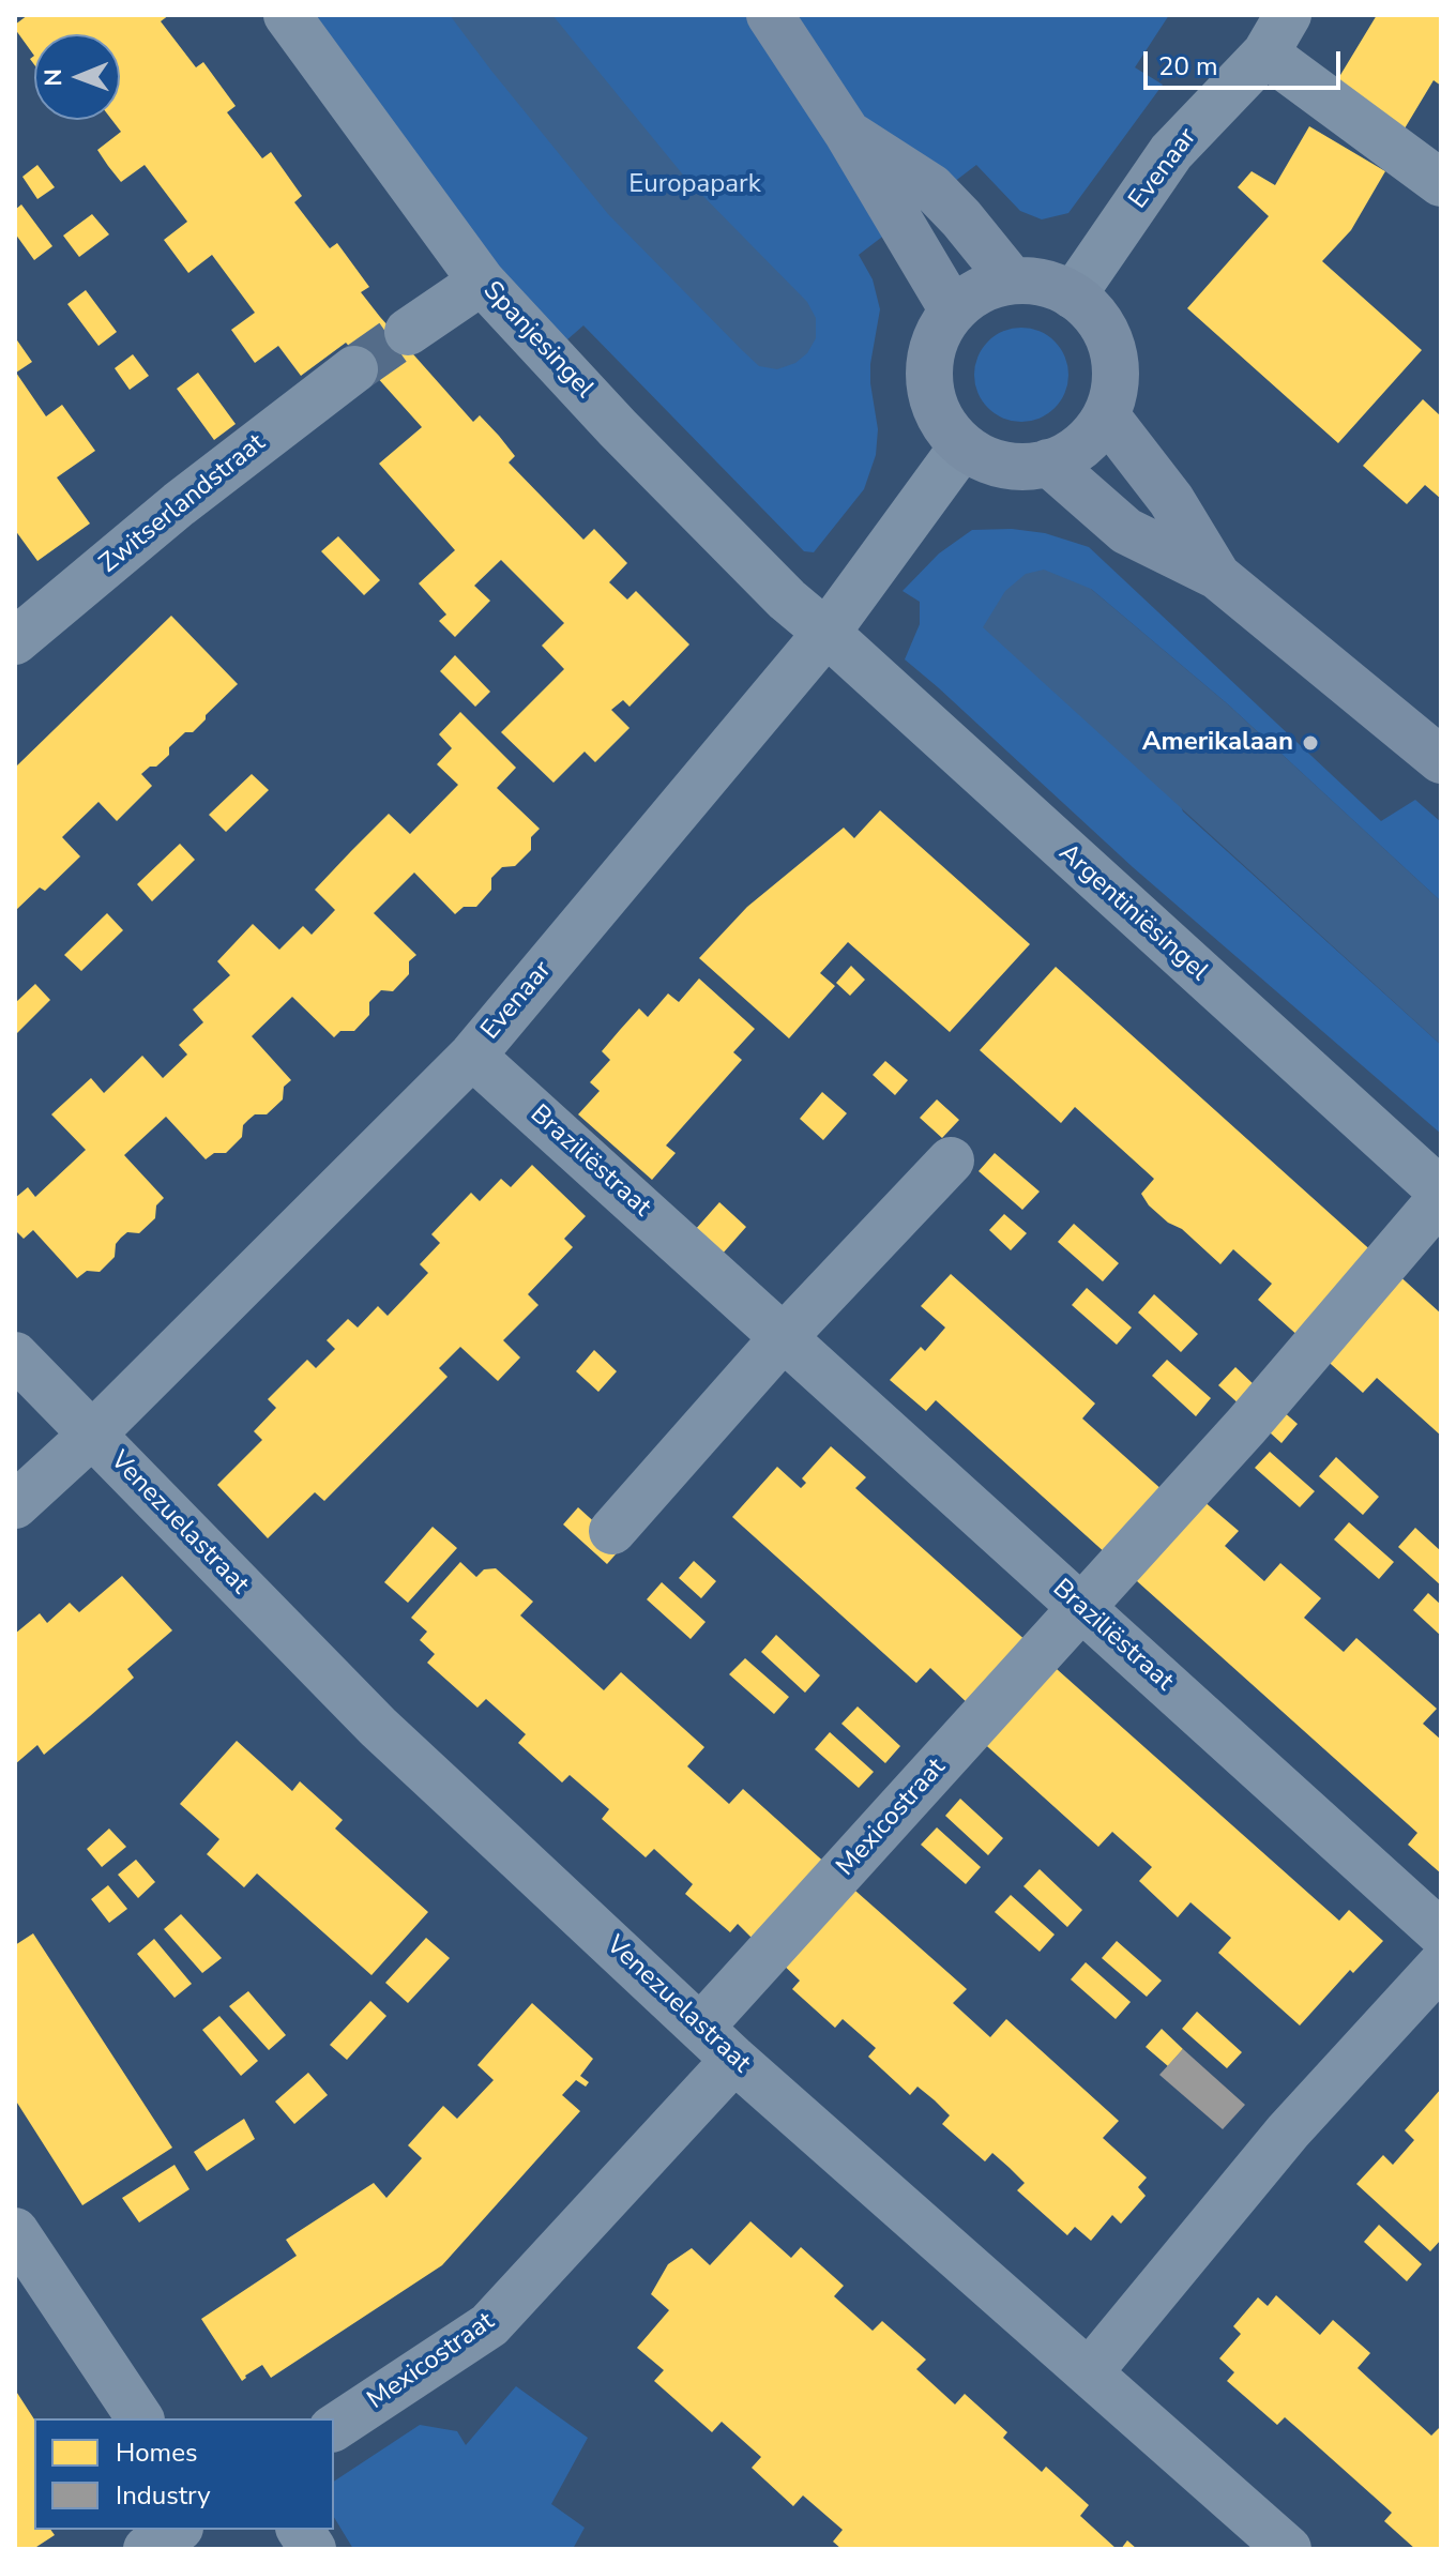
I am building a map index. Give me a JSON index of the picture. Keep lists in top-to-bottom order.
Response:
{
  "streets": {
    "street": [
      "Evenaar",
      "Spanjesingel",
      "Zwitserlandstraat",
      "Argentiniësingel",
      "Braziliëstraat",
      "Venezuelastraat",
      "Mexicostraat"
    ]
  },
  "crossings": [
    ["Evenaar", "Spanjesingel"],
    ["Evenaar", "Argentiniësingel"],
    ["Evenaar", "Braziliëstraat"],
    ["Evenaar", "Venezuelastraat"],
    ["Spanjesingel", "Argentiniësingel"],
    ["Argentiniësingel", "Mexicostraat"],
    ["Braziliëstraat", "Mexicostraat"],
    ["Venezuelastraat", "Mexicostraat"]
  ],
  "parks": ["Europapark"],
  "places": ["Amerikalaan"],
  "legend": ["Homes", "Industry"],
  "scale_bar": "20 m",
  "north": "left"
}
